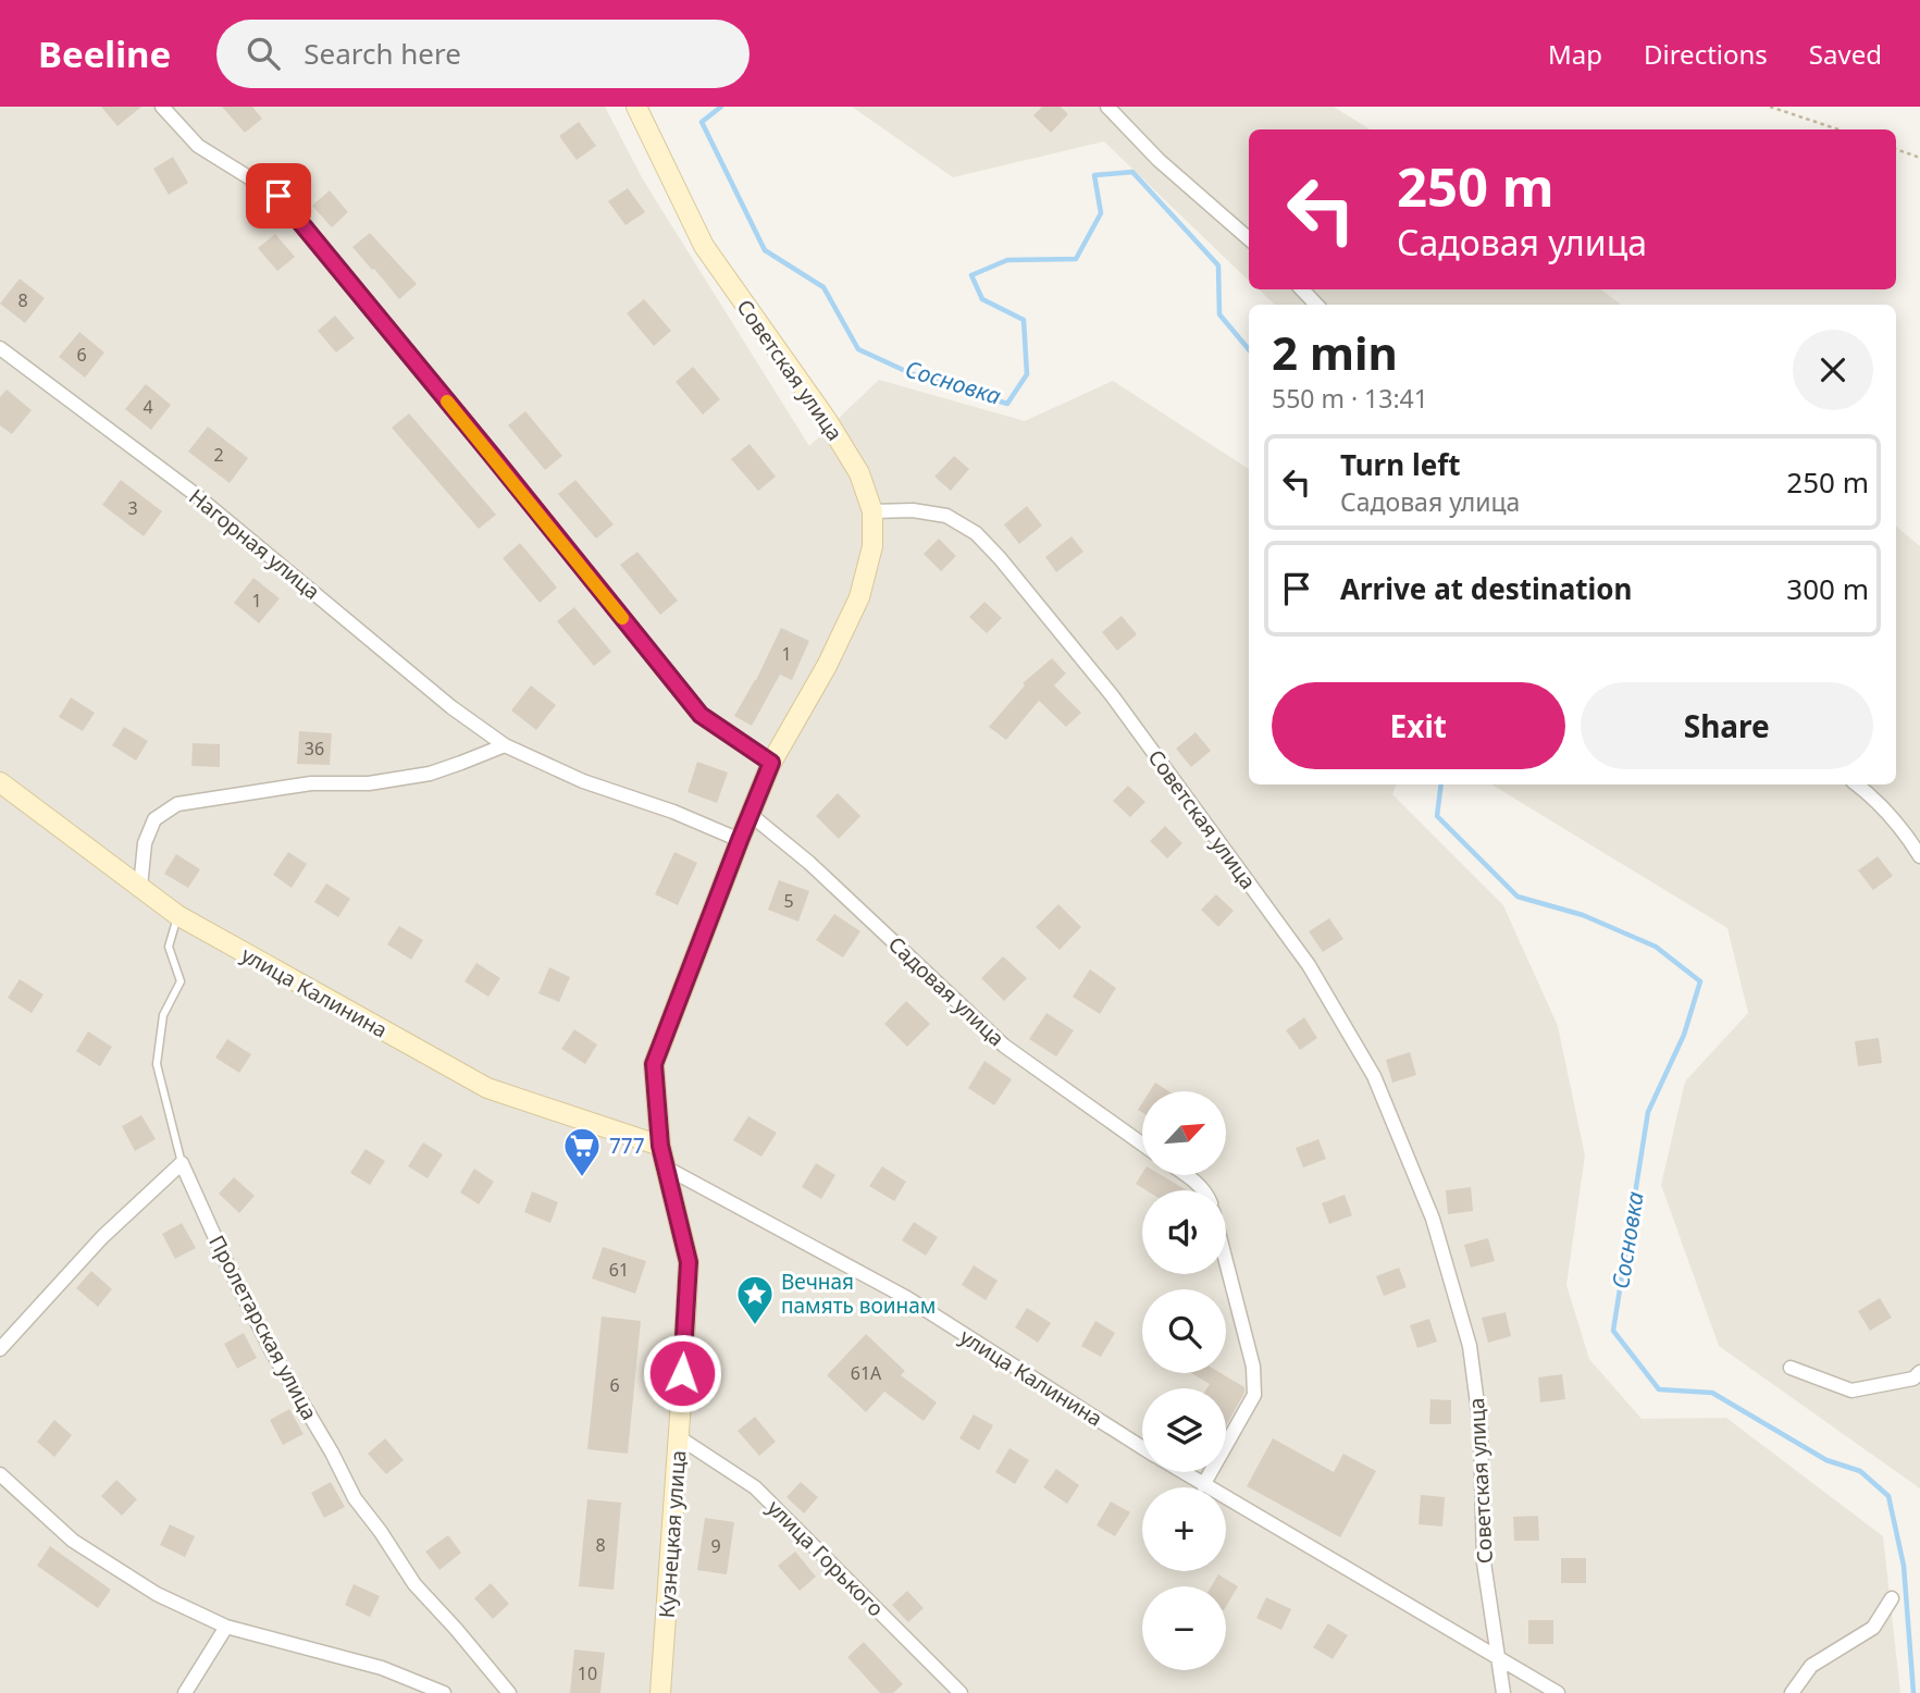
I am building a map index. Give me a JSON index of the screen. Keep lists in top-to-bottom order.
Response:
{
  "streets": {
    "main road": ["Советская улица", "улица Калинина", "Кузнецкая улица"],
    "street": [
      "Нагорная улица",
      "Садовая улица",
      "Пролетарская улица",
      "улица Горького"
    ]
  },
  "crossings": [
    ["Советская улица", "улица Калинина"],
    ["Советская улица", "Кузнецкая улица"],
    ["Нагорная улица", "Кузнецкая улица"],
    ["Садовая улица", "Кузнецкая улица"],
    ["улица Калинина", "Кузнецкая улица"],
    ["Кузнецкая улица", "улица Горького"]
  ],
  "water": ["Сосновка"],
  "places": {
    "supermarket": ["777"],
    "place": ["Вечная память воинам"]
  },
  "house_numbers": [
    "8",
    "6",
    "4",
    "2",
    "3",
    "1",
    "1",
    "36",
    "5",
    "61",
    "61А",
    "6",
    "8",
    "9",
    "10"
  ],
  "north": "top right",
  "page": {
    "header": "Beeline",
    "search": "Search here",
    "nav": ["Map", "Directions", "Saved"],
    "turn": ["250 m", "Садовая улица"],
    "heading": ["2 min", "550 m · 13:41"],
    "list": [
      {
        "name": "Turn left",
        "note": "Садовая улица",
        "value": "250 m"
      },
      {
        "name": "Arrive at destination",
        "value": "300 m"
      }
    ],
    "buttons": ["Exit", "Share"],
    "map_buttons": ["+", "−"]
  }
}
